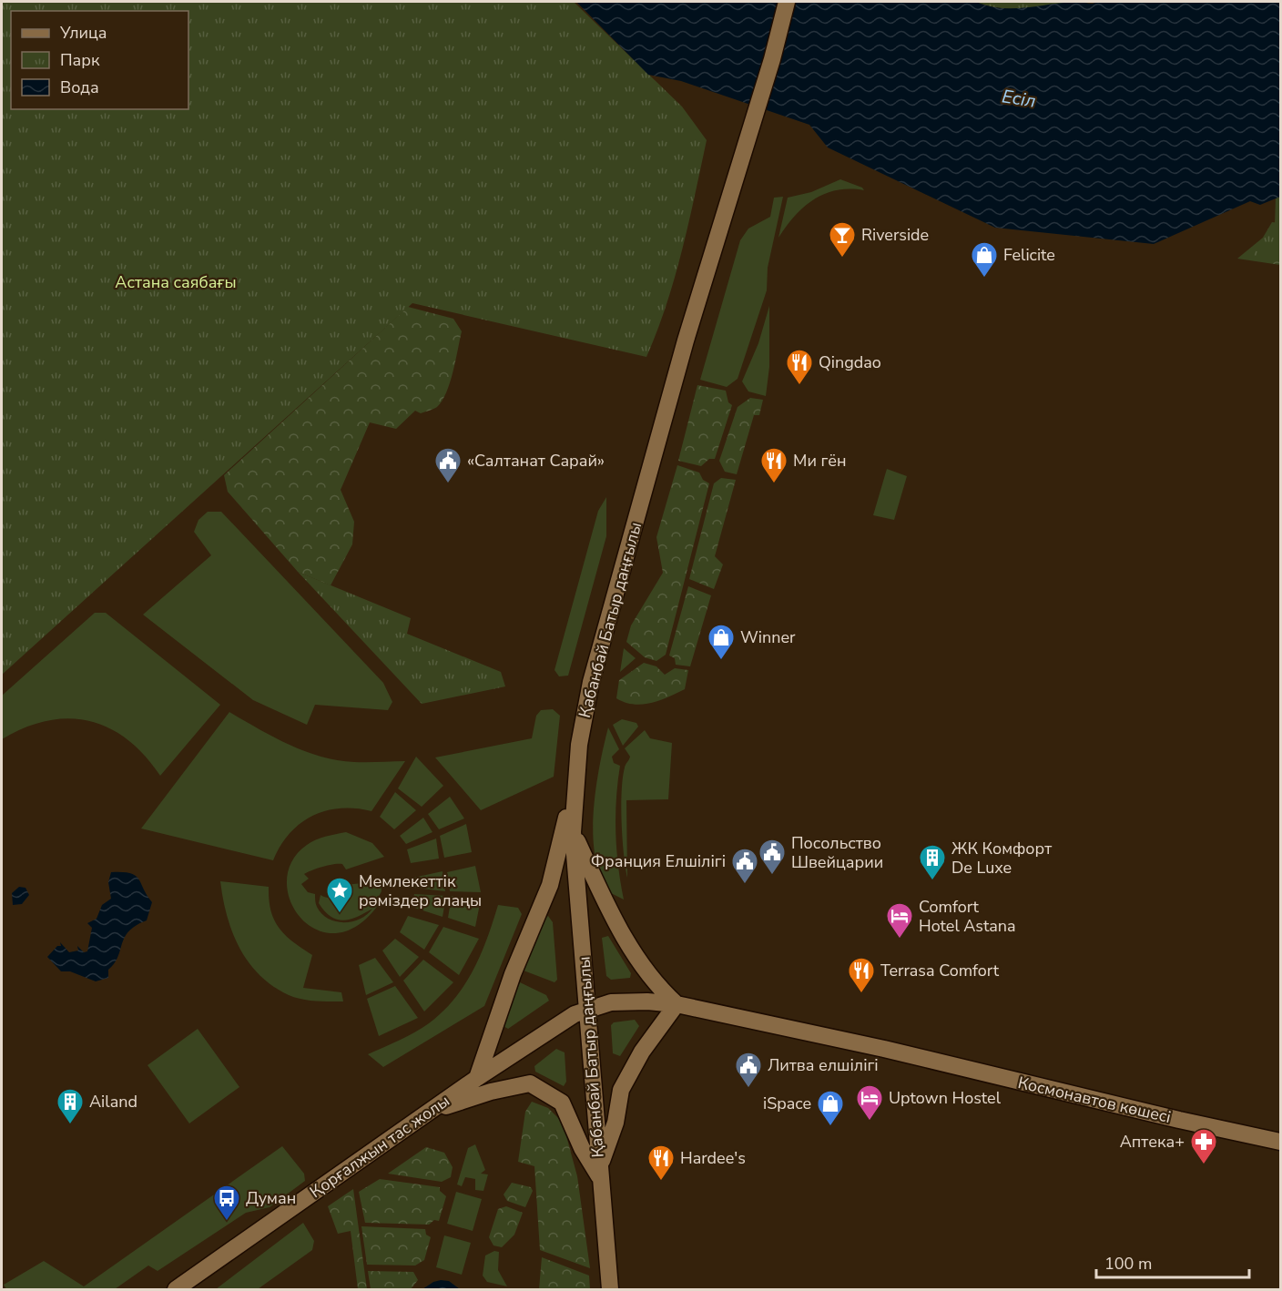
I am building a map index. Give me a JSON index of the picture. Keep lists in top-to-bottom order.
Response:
{
  "streets": {
    "main road": ["Қабанбай Батыр даңғылы", "Космонавтов көшесі", "Қорғалжын тас жолы"]
  },
  "crossings": [
    ["Қабанбай Батыр даңғылы", "Космонавтов көшесі"],
    ["Қабанбай Батыр даңғылы", "Қорғалжын тас жолы"],
    ["Космонавтов көшесі", "Қорғалжын тас жолы"]
  ],
  "water": ["Есіл"],
  "parks": ["Астана саябағы"],
  "places": {
    "bar": ["Riverside"],
    "shop": ["Felicite", "Winner", "iSpace"],
    "restaurant": [
      "Qingdao",
      "Ми гён",
      "Terrasa Comfort",
      "Hardee's"
    ],
    "public building": [
      "«Салтанат Сарай»",
      "Посольство Швейцарии",
      "Франция Елшілігі",
      "Литва елшілігі"
    ],
    "building": ["ЖК Комфорт De Luxe", "Ailand"],
    "place": ["Мемлекеттік рәміздер алаңы"],
    "hotel": ["Comfort Hotel Astana", "Uptown Hostel"],
    "pharmacy": ["Аптека+"],
    "bus stop": ["Думан"]
  },
  "legend": ["Улица", "Парк", "Вода"],
  "scale_bar": "100 m"
}
